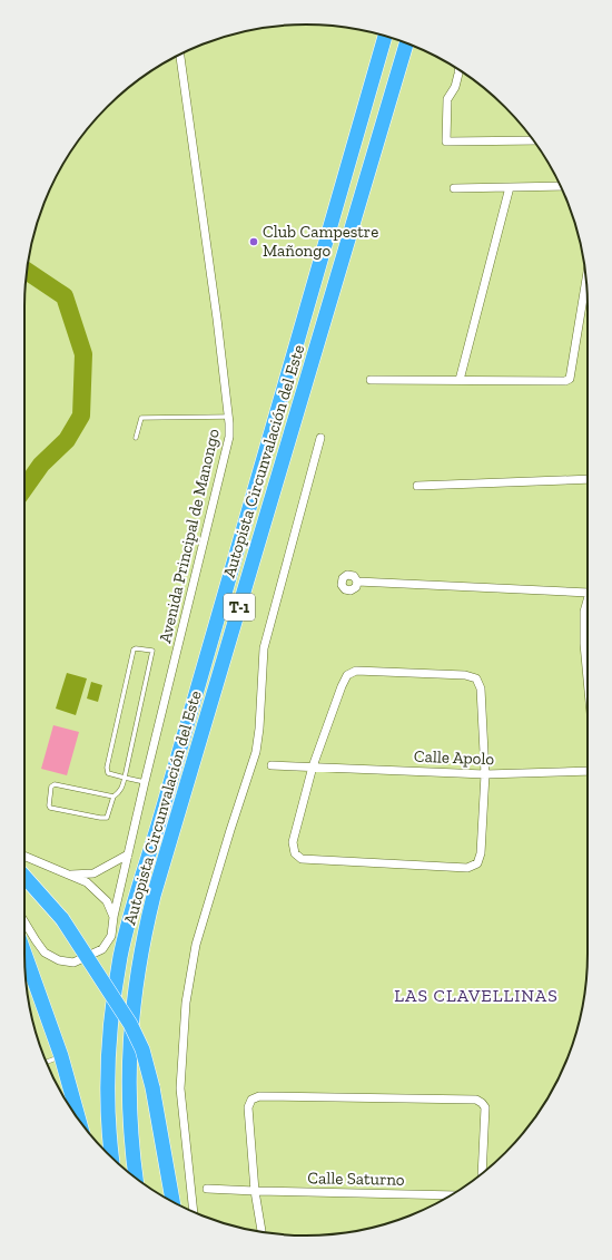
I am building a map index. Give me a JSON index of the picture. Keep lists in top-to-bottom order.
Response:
{
  "streets": {
    "highway": ["Autopista Circunvalación del Este", "T-1"],
    "street": ["Avenida Principal de Manongo", "Calle Apolo", "Calle Saturno"]
  },
  "districts": ["LAS CLAVELLINAS"],
  "places": ["Club Campestre Mañongo"]
}
